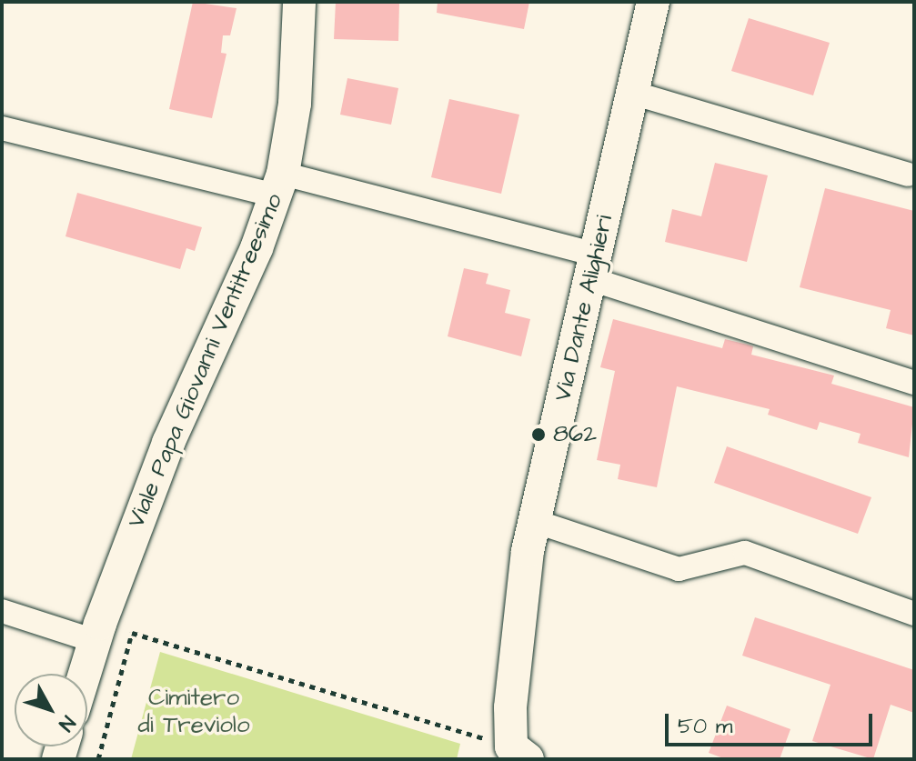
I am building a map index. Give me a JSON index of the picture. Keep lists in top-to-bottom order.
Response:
{
  "streets": {
    "street": ["Via Dante Alighieri", "Viale Papa Giovanni Ventitreesimo"]
  },
  "parks": ["Cimitero di Treviolo"],
  "places": ["862"],
  "scale_bar": "50 m",
  "north": "bottom right"
}
